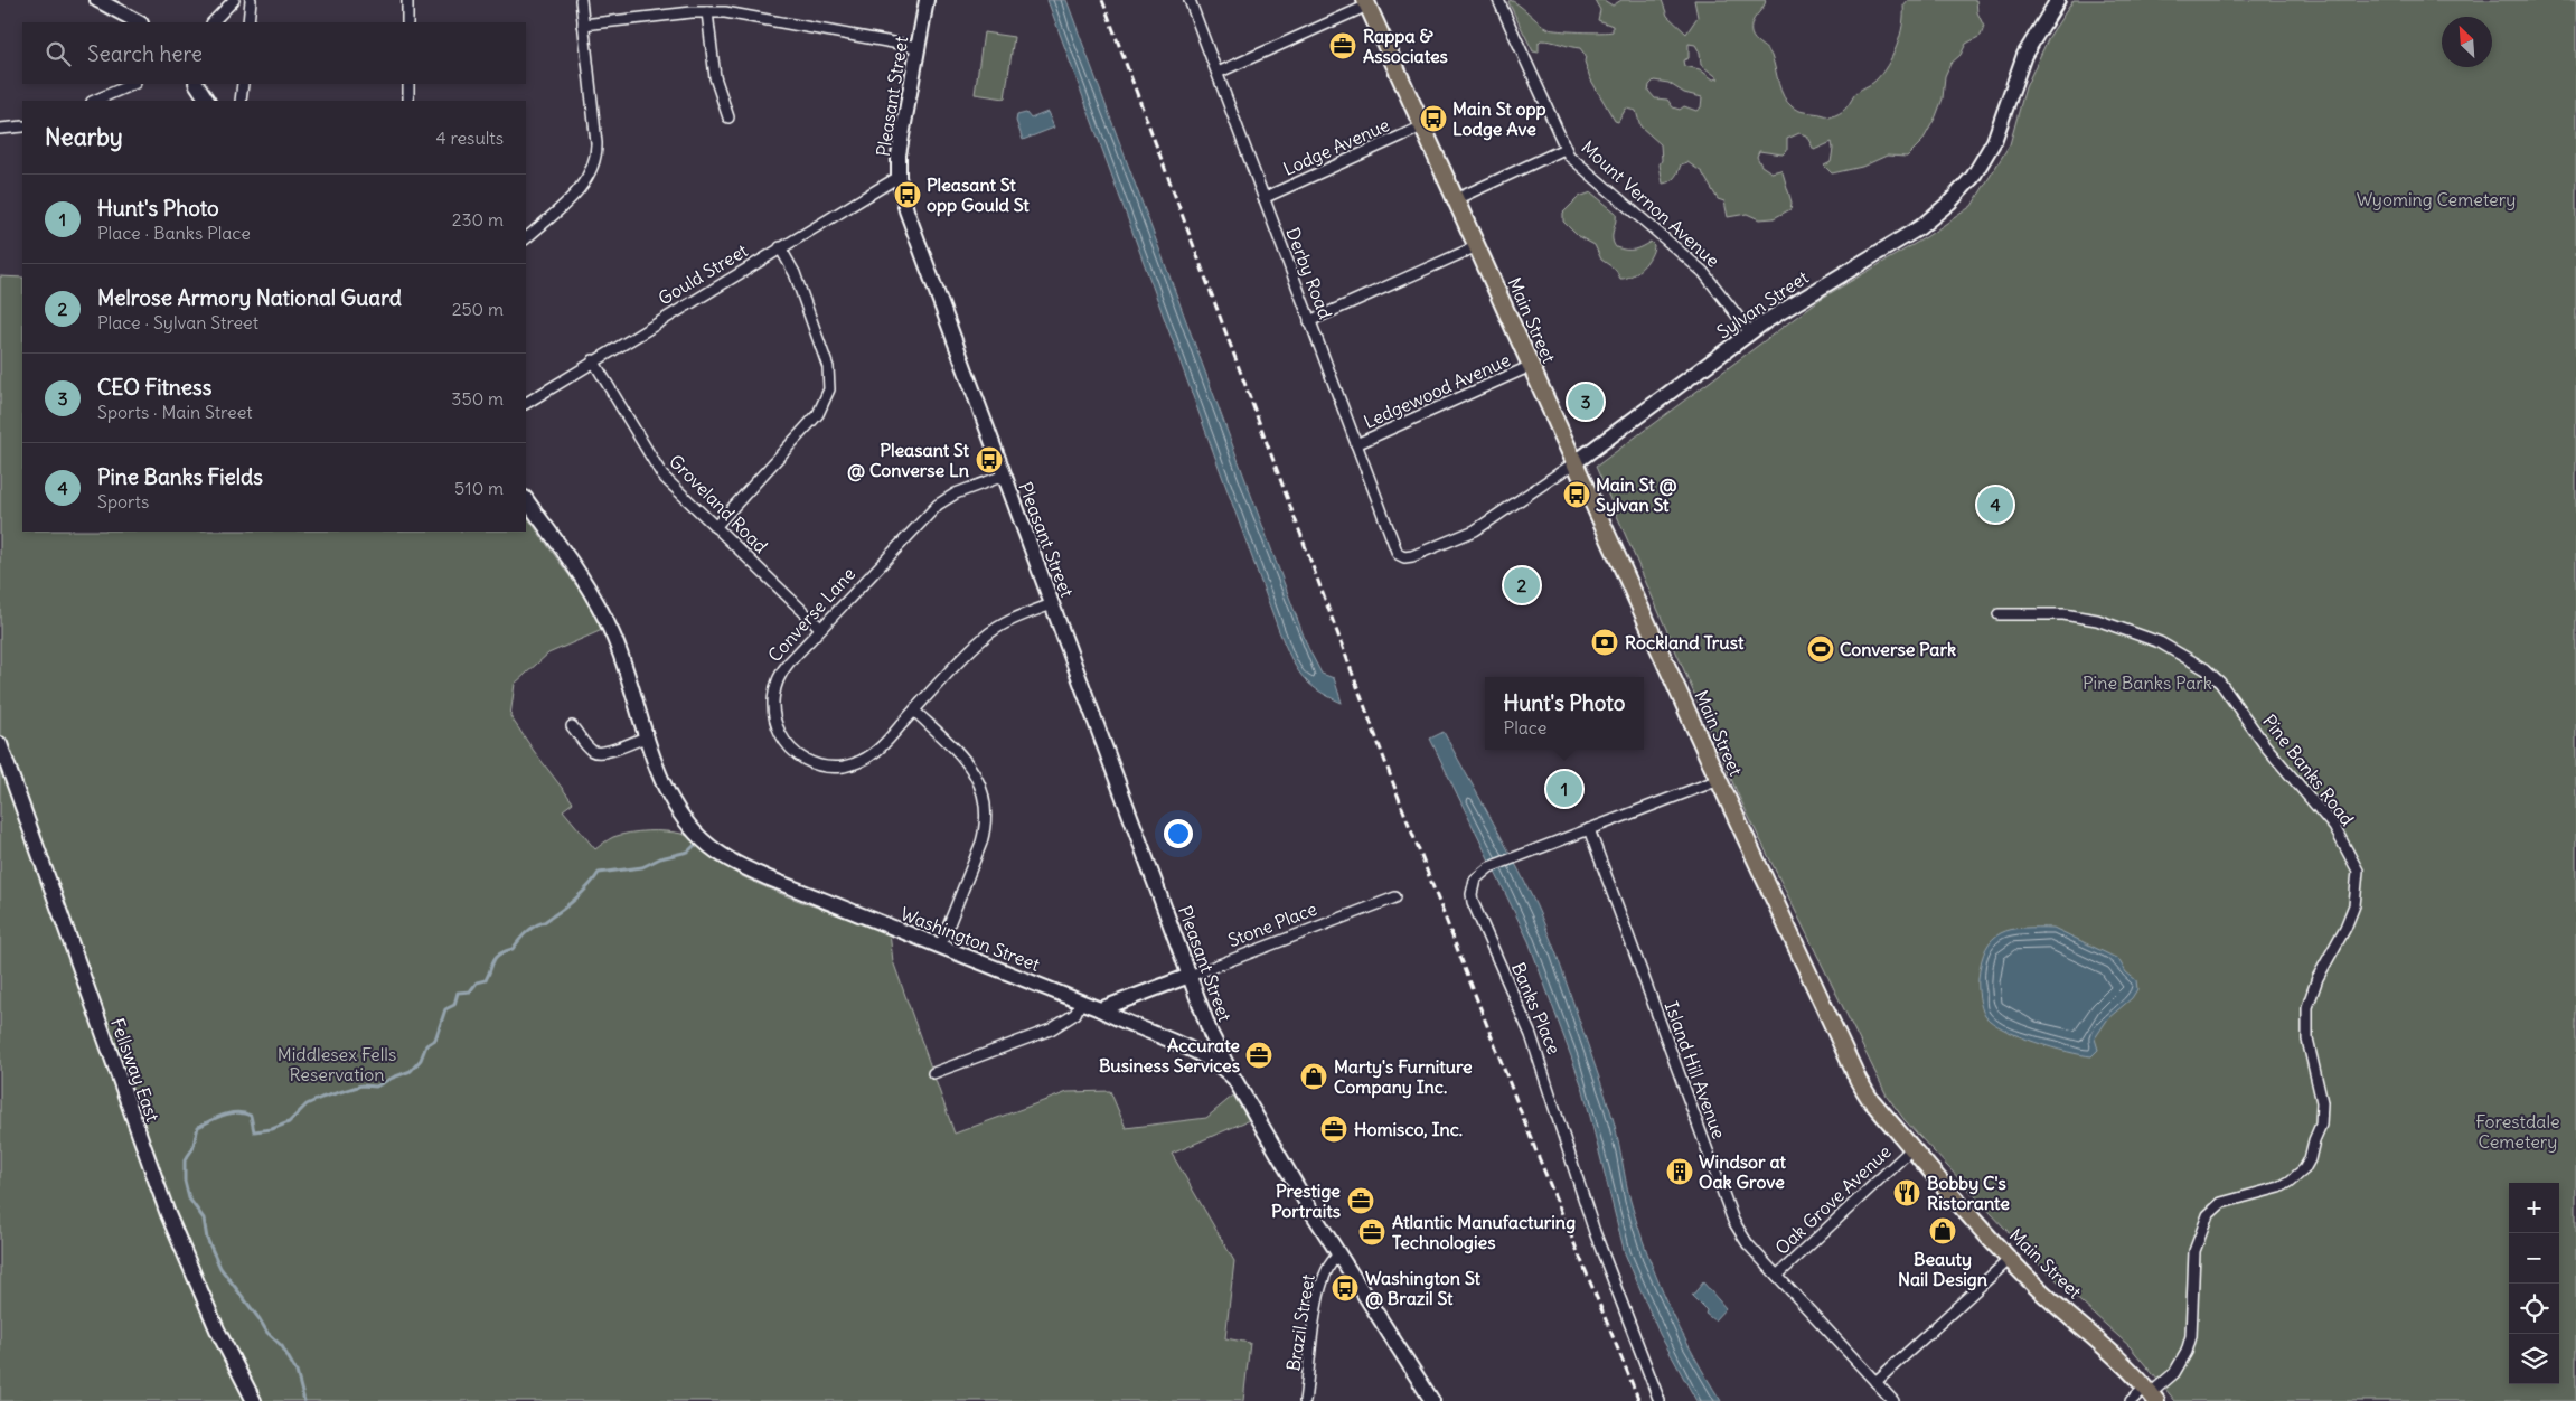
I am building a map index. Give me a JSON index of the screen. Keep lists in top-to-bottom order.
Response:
{
  "streets": {
    "main road": [
      "Pleasant Street",
      "Sylvan Street",
      "Main Street",
      "Stone Place",
      "Washington Street",
      "Fellsway East"
    ],
    "street": [
      "Lodge Avenue",
      "Mount Vernon Avenue",
      "Derby Road",
      "Gould Street",
      "Ledgewood Avenue",
      "Groveland Road",
      "Converse Lane",
      "Pine Banks Road",
      "Banks Place",
      "Island Hill Avenue",
      "Oak Grove Avenue",
      "Brazil Street"
    ]
  },
  "crossings": [
    ["Pleasant Street", "Gould Street"],
    ["Pleasant Street", "Converse Lane"],
    ["Pleasant Street", "Stone Place"],
    ["Pleasant Street", "Washington Street"],
    ["Lodge Avenue", "Derby Road"],
    ["Lodge Avenue", "Main Street"],
    ["Mount Vernon Avenue", "Sylvan Street"],
    ["Derby Road", "Sylvan Street"],
    ["Derby Road", "Ledgewood Avenue"],
    ["Gould Street", "Groveland Road"],
    ["Sylvan Street", "Main Street"],
    ["Main Street", "Ledgewood Avenue"],
    ["Main Street", "Pine Banks Road"],
    ["Main Street", "Banks Place"],
    ["Main Street", "Oak Grove Avenue"],
    ["Groveland Road", "Converse Lane"],
    ["Stone Place", "Washington Street"],
    ["Washington Street", "Brazil Street"],
    ["Banks Place", "Island Hill Avenue"],
    ["Island Hill Avenue", "Oak Grove Avenue"]
  ],
  "parks": [
    "Wyoming Cemetery",
    "Pine Banks Park",
    "Middlesex Fells Reservation",
    "Forestdale Cemetery"
  ],
  "places": {
    "office": [
      "Rappa & Associates",
      "Accurate Business Services",
      "Homisco, Inc.",
      "Prestige Portraits",
      "Atlantic Manufacturing Technologies"
    ],
    "bus stop": [
      "Main St opp Lodge Ave",
      "Pleasant St opp Gould St",
      "Pleasant St @ Converse Ln",
      "Main St @ Sylvan St",
      "Washington St @ Brazil St"
    ],
    "bank": ["Rockland Trust"],
    "sports": ["Converse Park"],
    "shop": ["Marty's Furniture Company Inc.", "Beauty Nail Design"],
    "building": ["Windsor at Oak Grove"],
    "restaurant": ["Bobby C's Ristorante"]
  },
  "north": "top left",
  "page": {
    "search": "Search here",
    "heading": ["Nearby", "4 results"],
    "list": [
      {
        "mark": "1",
        "name": "Hunt's Photo",
        "note": "Place · Banks Place",
        "value": "230 m"
      },
      {
        "mark": "2",
        "name": "Melrose Armory National Guard",
        "note": "Place · Sylvan Street",
        "value": "250 m"
      },
      {
        "mark": "3",
        "name": "CEO Fitness",
        "note": "Sports · Main Street",
        "value": "350 m"
      },
      {
        "mark": "4",
        "name": "Pine Banks Fields",
        "note": "Sports",
        "value": "510 m"
      }
    ],
    "pins": [
      "3",
      "4",
      "2",
      "1"
    ],
    "popup": ["Hunt's Photo", "Place"],
    "map_buttons": ["+", "−"]
  }
}
